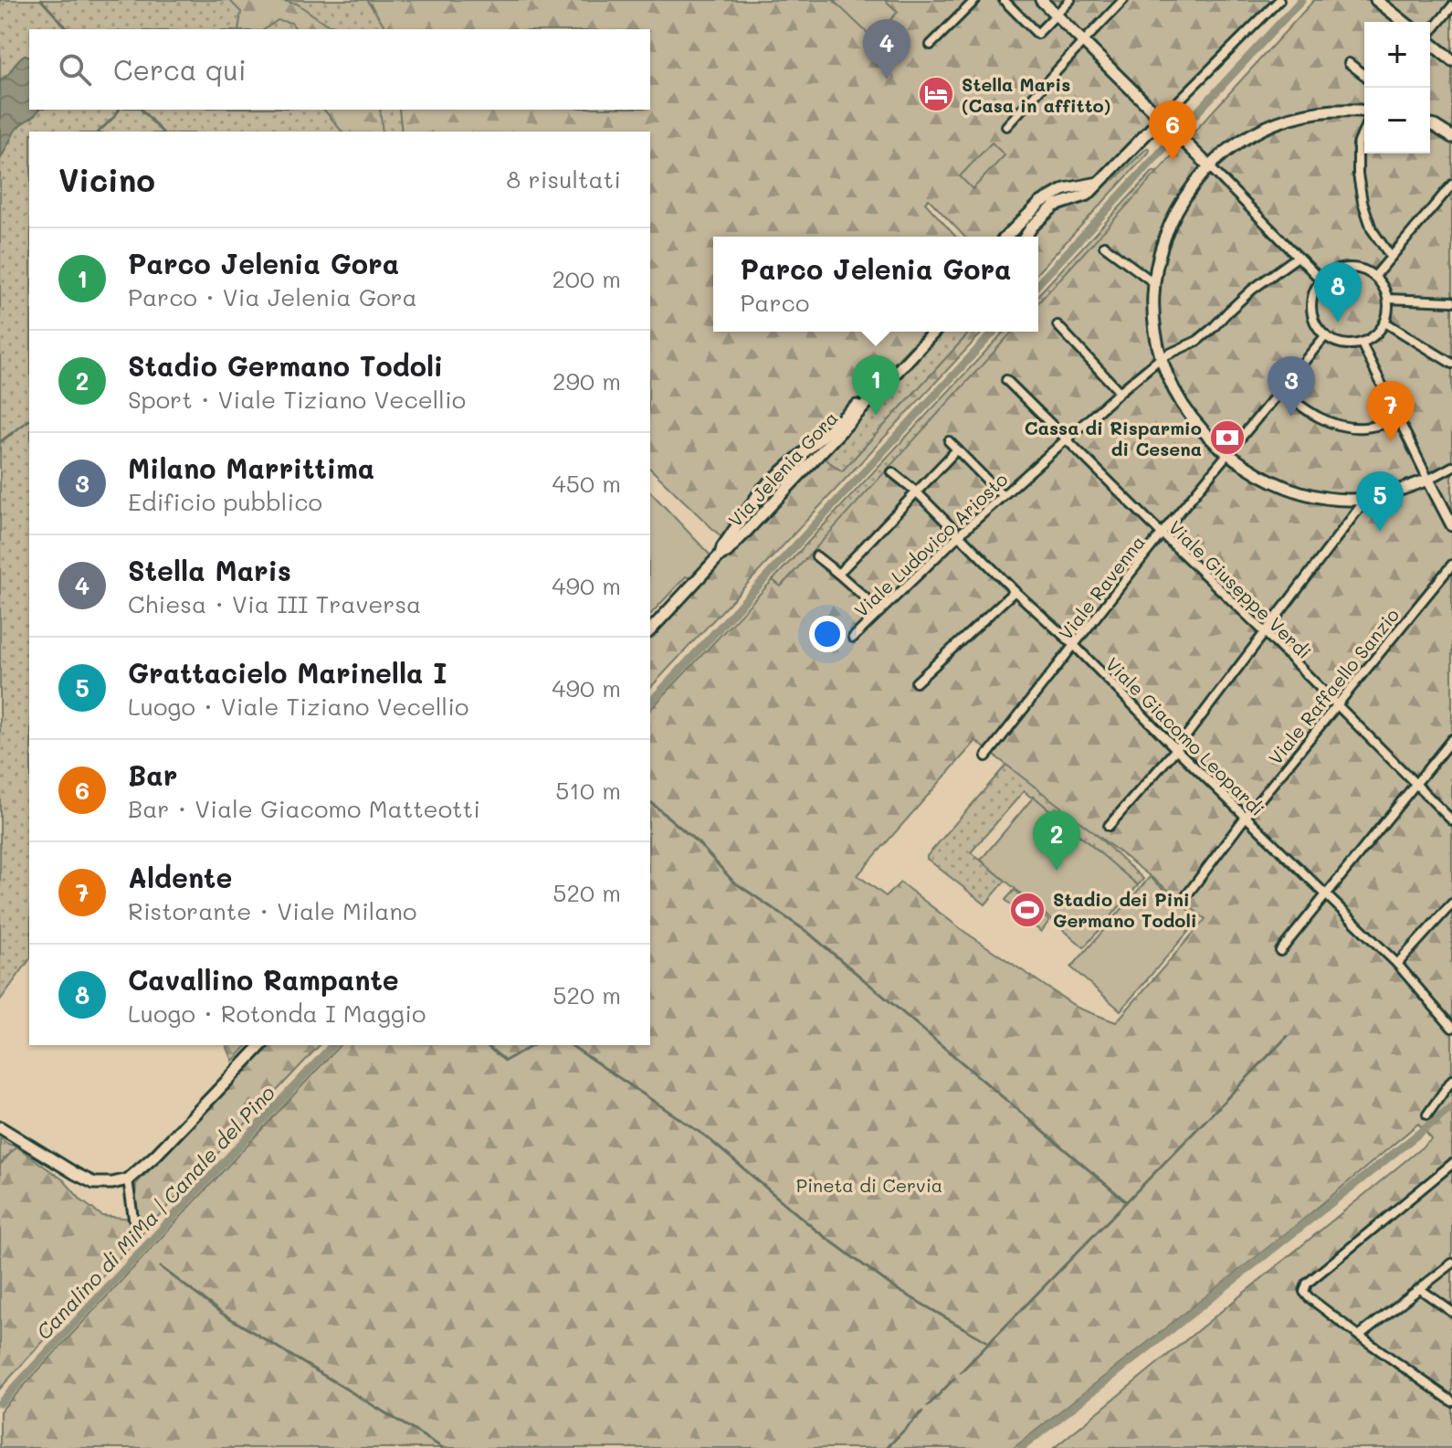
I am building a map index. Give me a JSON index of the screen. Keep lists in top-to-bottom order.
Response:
{
  "streets": {
    "street": [
      "Via Jelenia Gora",
      "Viale Ludovico Ariosto",
      "Viale Ravenna",
      "Viale Giuseppe Verdi",
      "Viale Raffaello Sanzio",
      "Viale Giacomo Leopardi"
    ]
  },
  "crossings": [
    ["Viale Ludovico Ariosto", "Viale Giuseppe Verdi"],
    ["Viale Ludovico Ariosto", "Viale Giacomo Leopardi"],
    ["Viale Ravenna", "Viale Giuseppe Verdi"],
    ["Viale Ravenna", "Viale Giacomo Leopardi"],
    ["Viale Giuseppe Verdi", "Viale Raffaello Sanzio"],
    ["Viale Raffaello Sanzio", "Viale Giacomo Leopardi"]
  ],
  "water": ["Canalino di MiMa | Canale del Pino"],
  "parks": ["Pineta di Cervia"],
  "places": {
    "hotel": ["Stella Maris (Casa in affitto)"],
    "bank": ["Cassa di Risparmio di Cesena"],
    "sports": ["Stadio dei Pini Germano Todoli"]
  },
  "page": {
    "pins": [
      "4",
      "6",
      "8",
      "1",
      "3",
      "7",
      "5",
      "2"
    ],
    "map_buttons": ["+", "−"],
    "search": "Cerca qui",
    "heading": ["Vicino", "8 risultati"],
    "list": [
      {
        "mark": "1",
        "name": "Parco Jelenia Gora",
        "note": "Parco · Via Jelenia Gora",
        "value": "200 m"
      },
      {
        "mark": "2",
        "name": "Stadio Germano Todoli",
        "note": "Sport · Viale Tiziano Vecellio",
        "value": "290 m"
      },
      {
        "mark": "3",
        "name": "Milano Marrittima",
        "note": "Edificio pubblico",
        "value": "450 m"
      },
      {
        "mark": "4",
        "name": "Stella Maris",
        "note": "Chiesa · Via III Traversa",
        "value": "490 m"
      },
      {
        "mark": "5",
        "name": "Grattacielo Marinella I",
        "note": "Luogo · Viale Tiziano Vecellio",
        "value": "490 m"
      },
      {
        "mark": "6",
        "name": "Bar",
        "note": "Bar · Viale Giacomo Matteotti",
        "value": "510 m"
      },
      {
        "mark": "7",
        "name": "Aldente",
        "note": "Ristorante · Viale Milano",
        "value": "520 m"
      },
      {
        "mark": "8",
        "name": "Cavallino Rampante",
        "note": "Luogo · Rotonda I Maggio",
        "value": "520 m"
      }
    ],
    "popup": ["Parco Jelenia Gora", "Parco"]
  }
}
